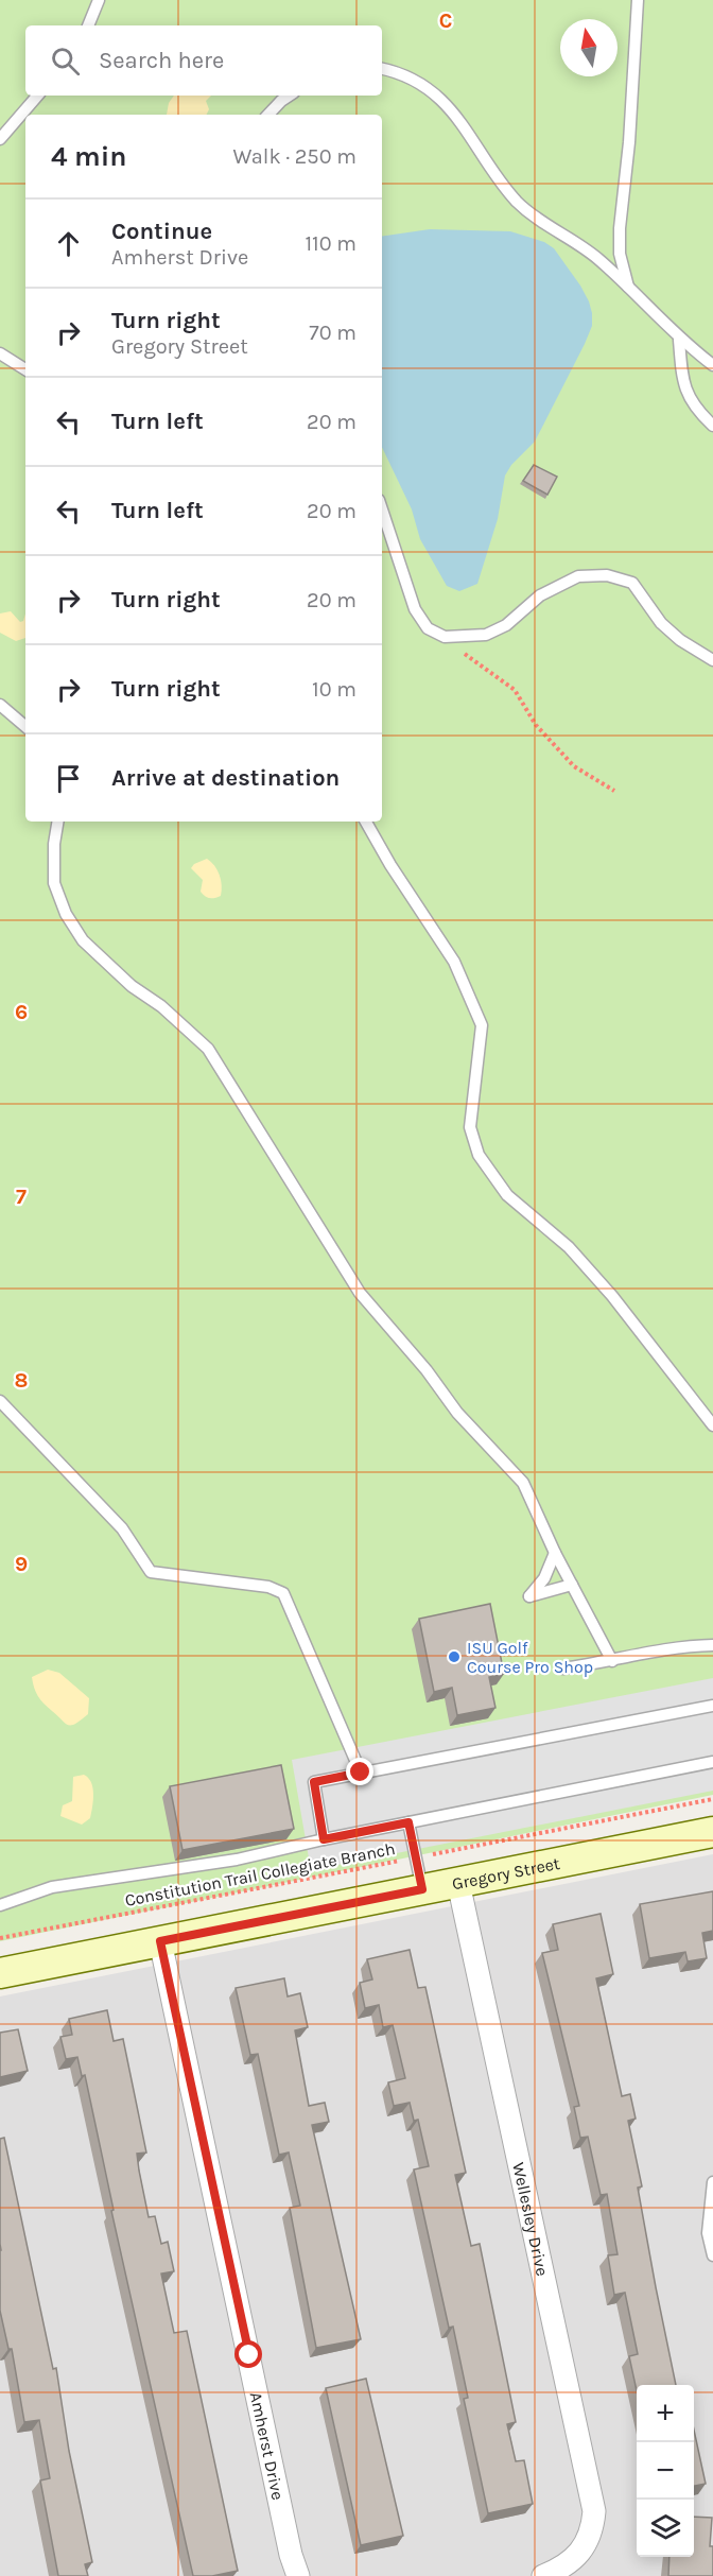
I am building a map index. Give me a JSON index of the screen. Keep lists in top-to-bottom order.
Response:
{
  "streets": {
    "main road": ["Gregory Street"],
    "street": ["Wellesley Drive", "Amherst Drive"],
    "path": ["Constitution Trail Collegiate Branch"]
  },
  "crossings": [
    ["Gregory Street", "Wellesley Drive"],
    ["Gregory Street", "Amherst Drive"]
  ],
  "places": ["ISU Golf Course Pro Shop"],
  "north": "top",
  "page": {
    "search": "Search here",
    "heading": ["4 min", "Walk · 250 m"],
    "list": [
      ["Continue", "Amherst Drive", "110 m"],
      ["Turn right", "Gregory Street", "70 m"],
      ["Turn left", "20 m"],
      ["Turn left", "20 m"],
      ["Turn right", "20 m"],
      ["Turn right", "10 m"],
      "Arrive at destination"
    ],
    "map_buttons": ["+", "−"]
  },
  "grid": {
    "columns": ["C"],
    "rows": [
      "6",
      "7",
      "8",
      "9"
    ]
  }
}
